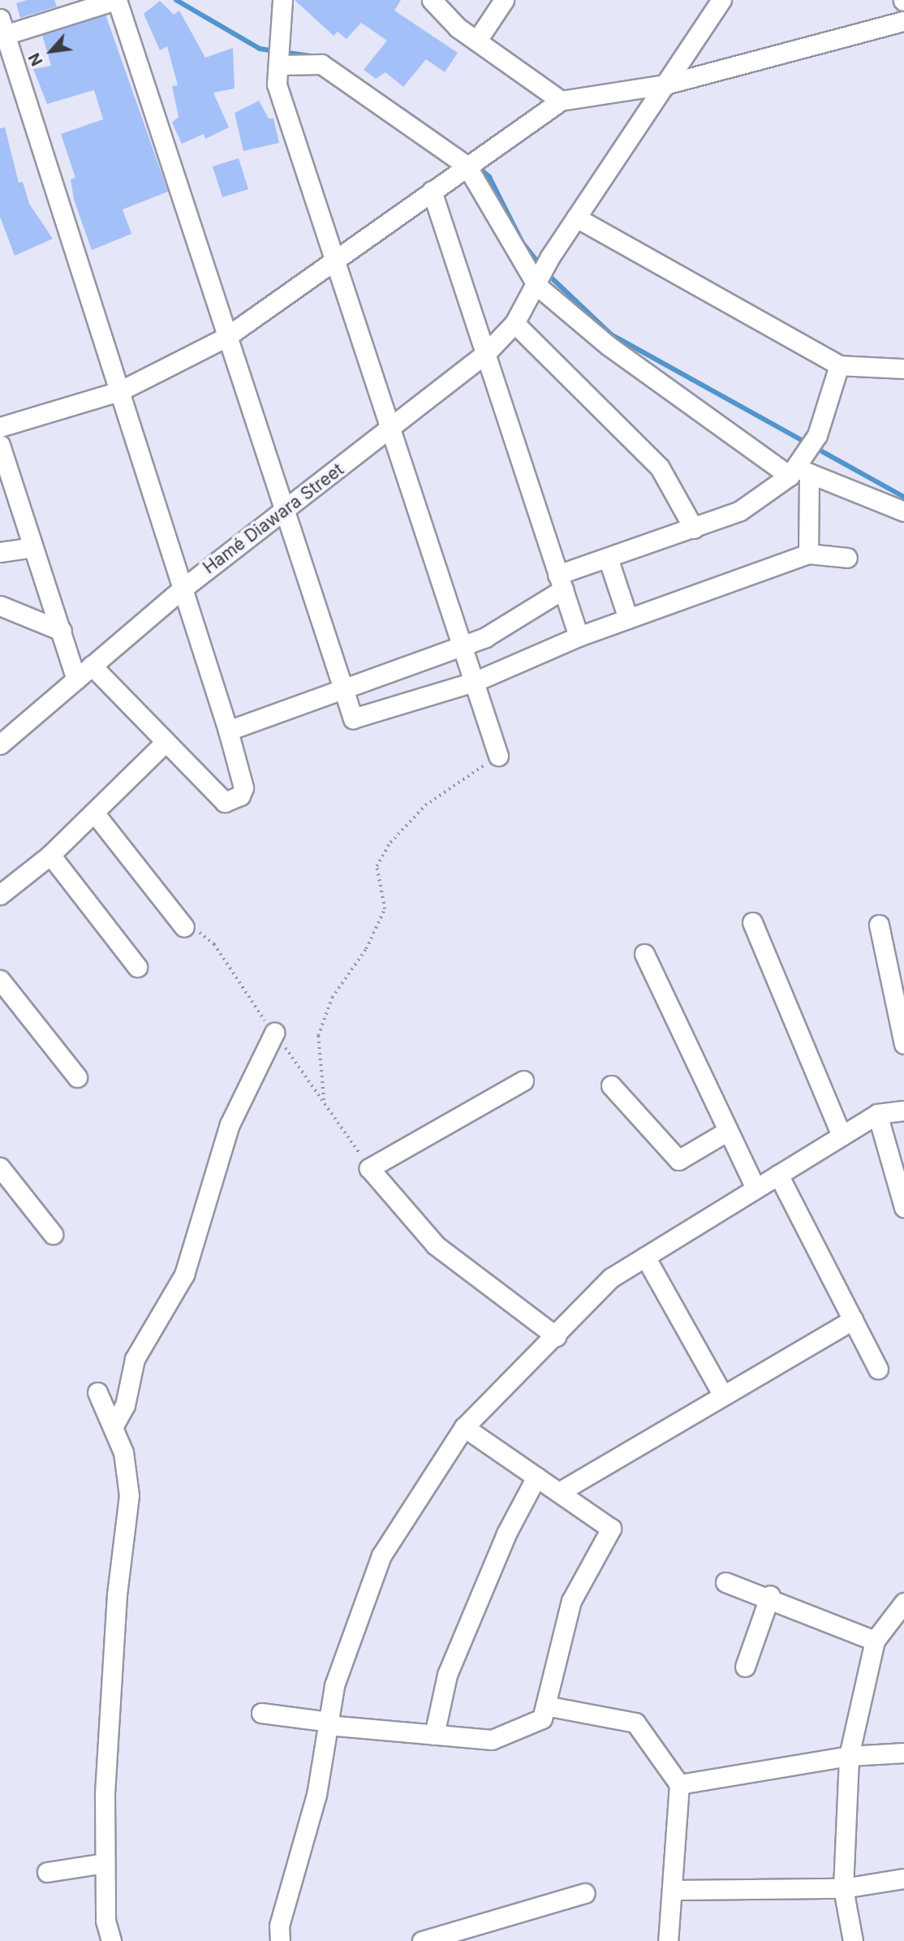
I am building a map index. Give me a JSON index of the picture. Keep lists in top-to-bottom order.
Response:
{
  "streets": {
    "street": ["Hamé Diawara Street"]
  },
  "north": "bottom left"
}
